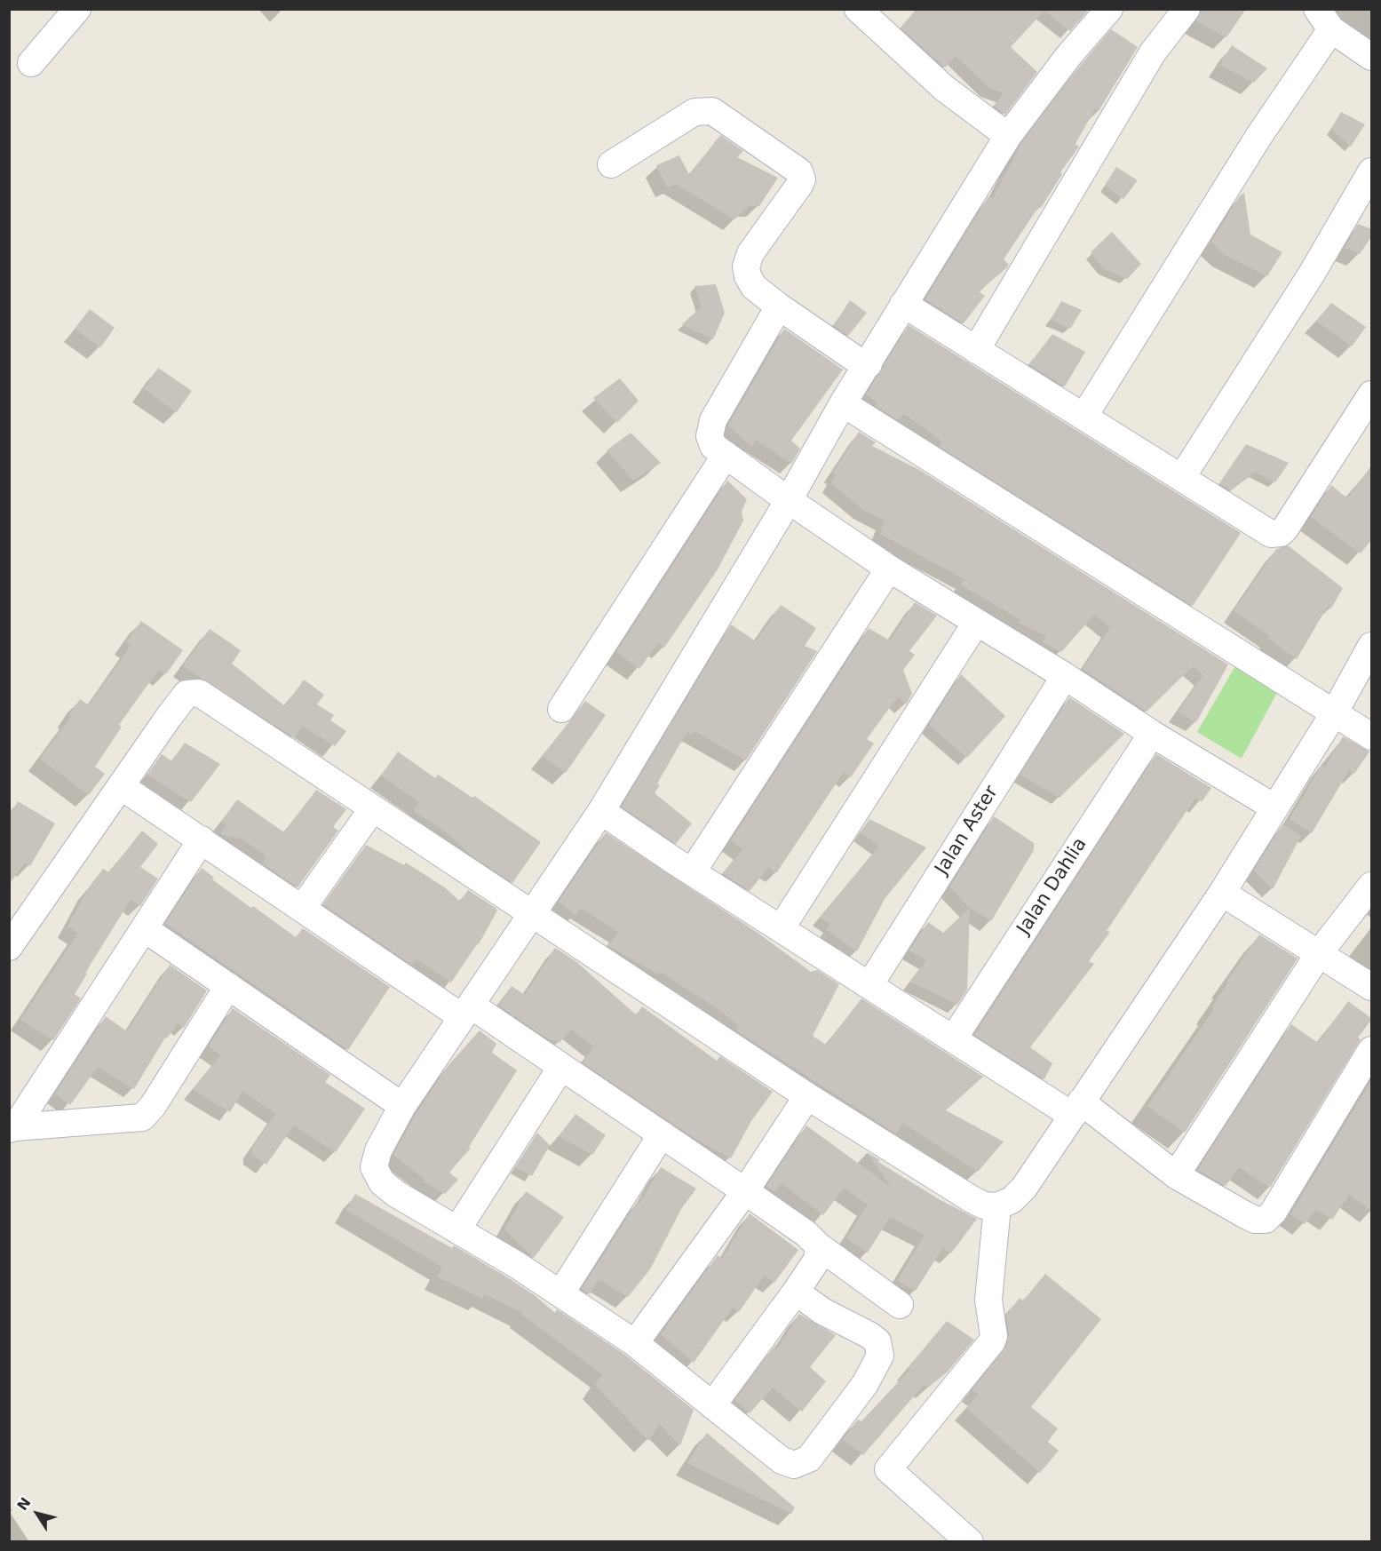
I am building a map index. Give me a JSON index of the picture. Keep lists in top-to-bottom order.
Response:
{
  "streets": {
    "street": ["Jalan Aster", "Jalan Dahlia"]
  },
  "north": "top left"
}
